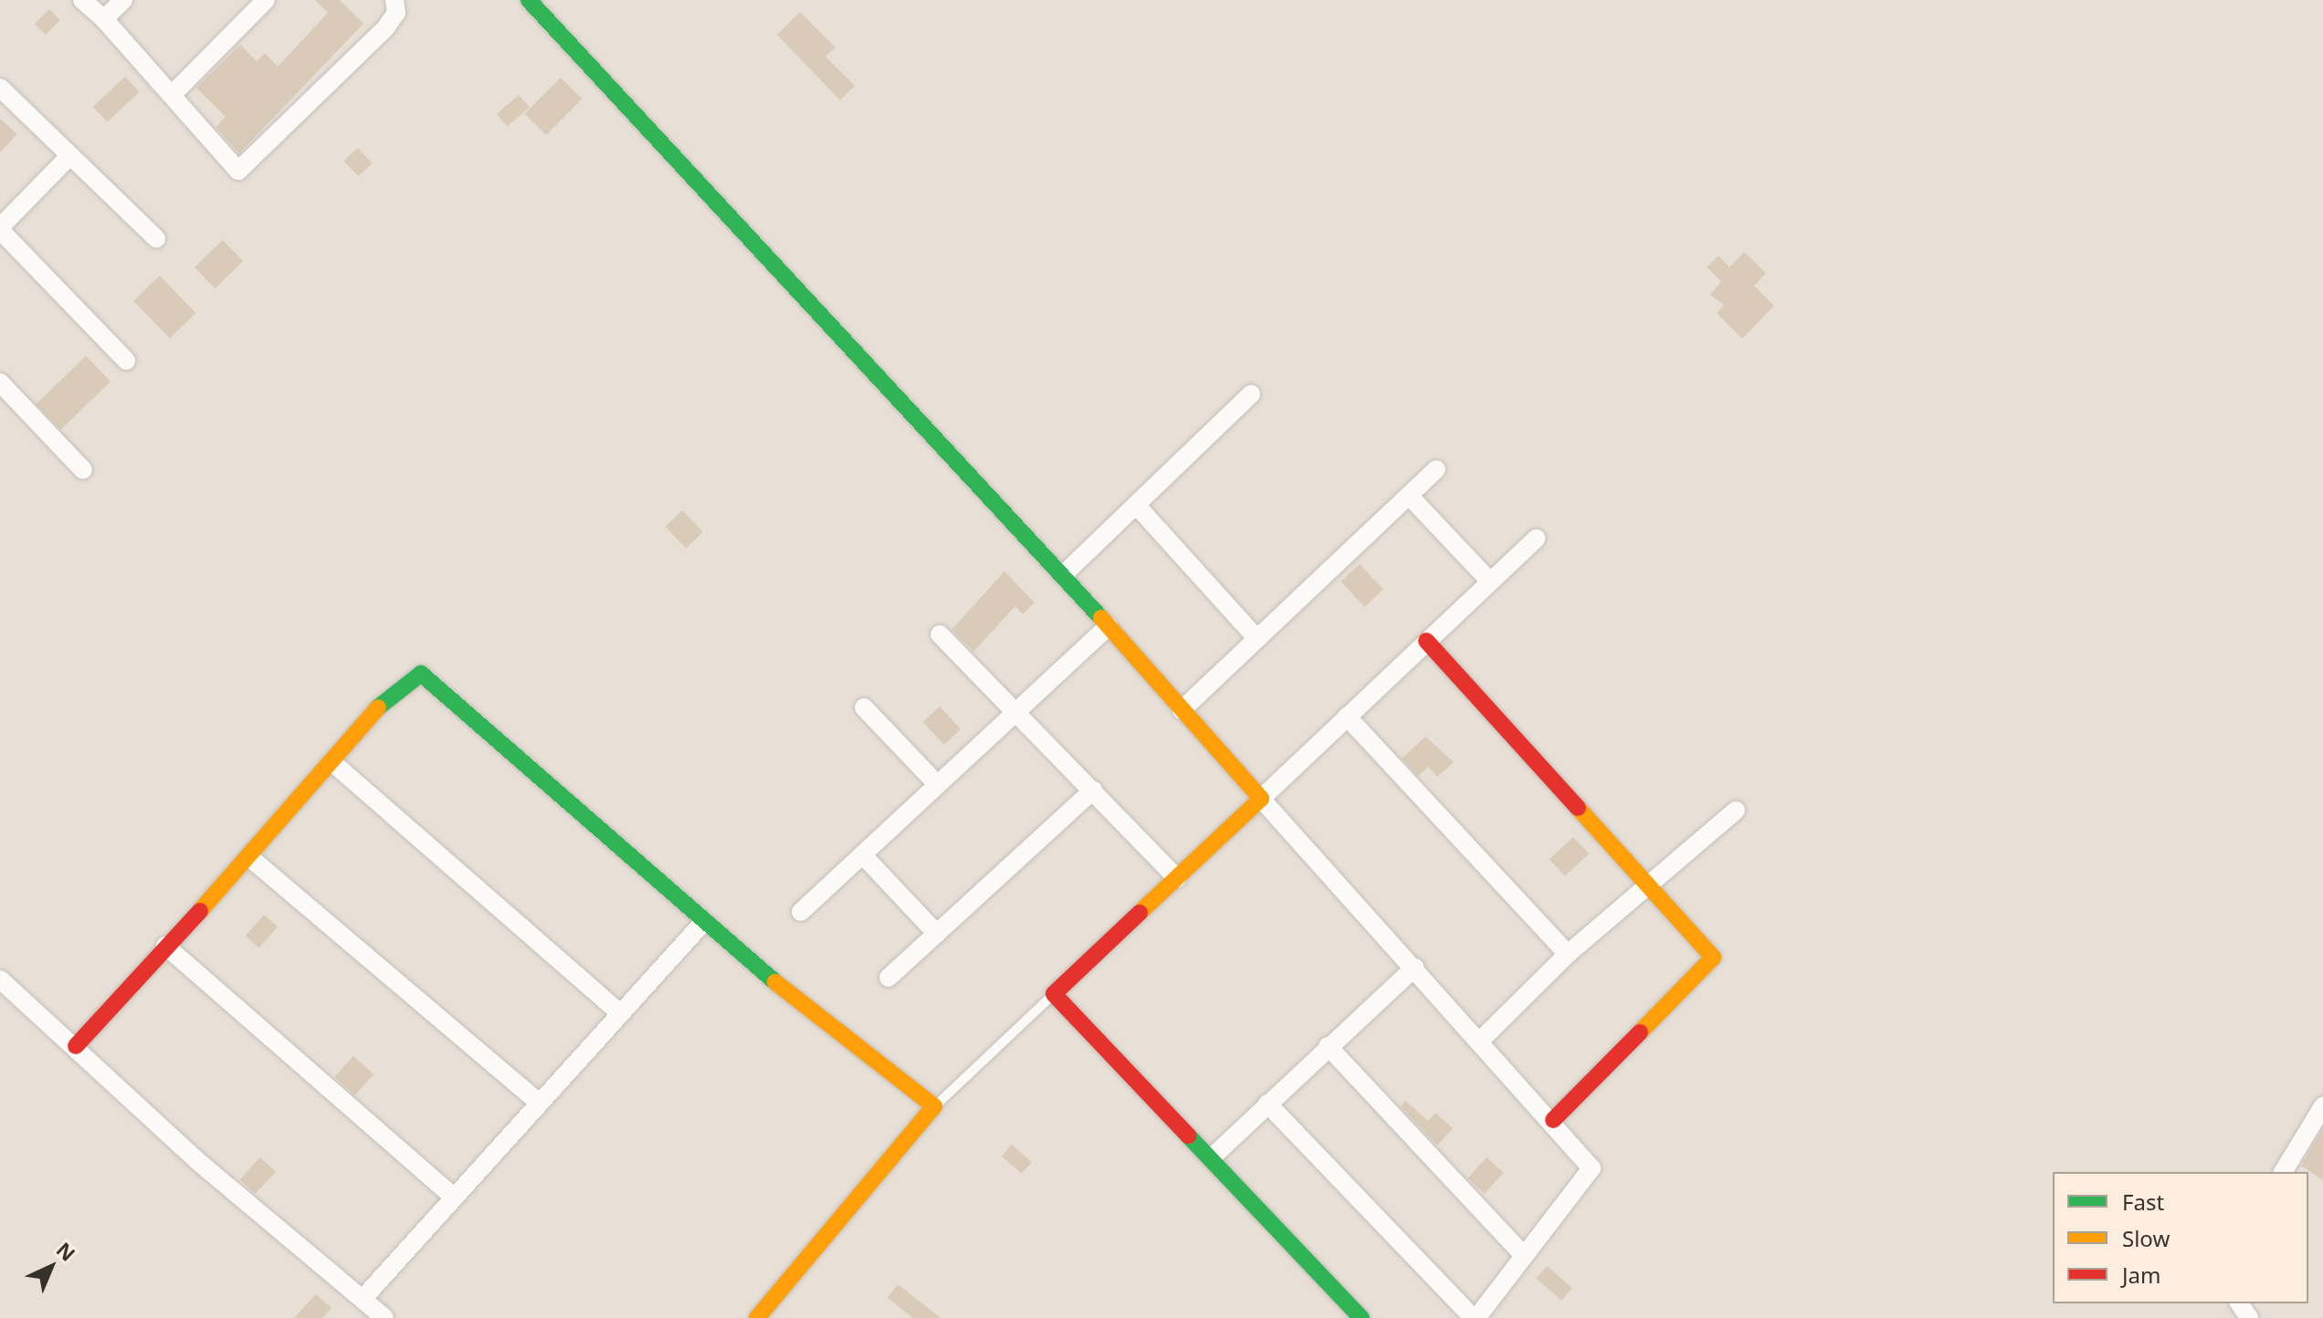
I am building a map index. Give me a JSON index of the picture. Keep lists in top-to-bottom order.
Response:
{
  "legend": ["Fast", "Slow", "Jam"],
  "north": "top right"
}
